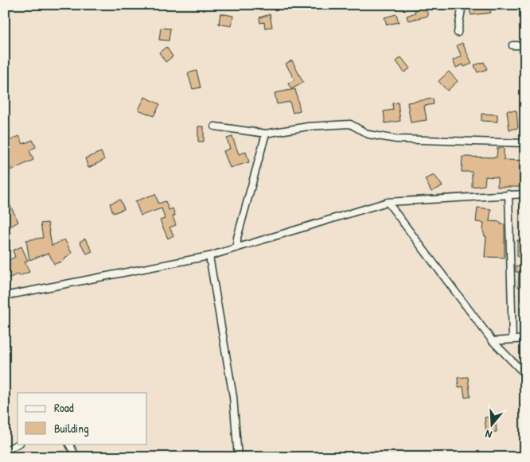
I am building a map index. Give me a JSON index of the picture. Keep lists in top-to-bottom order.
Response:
{
  "legend": ["Road", "Building"],
  "north": "bottom"
}
